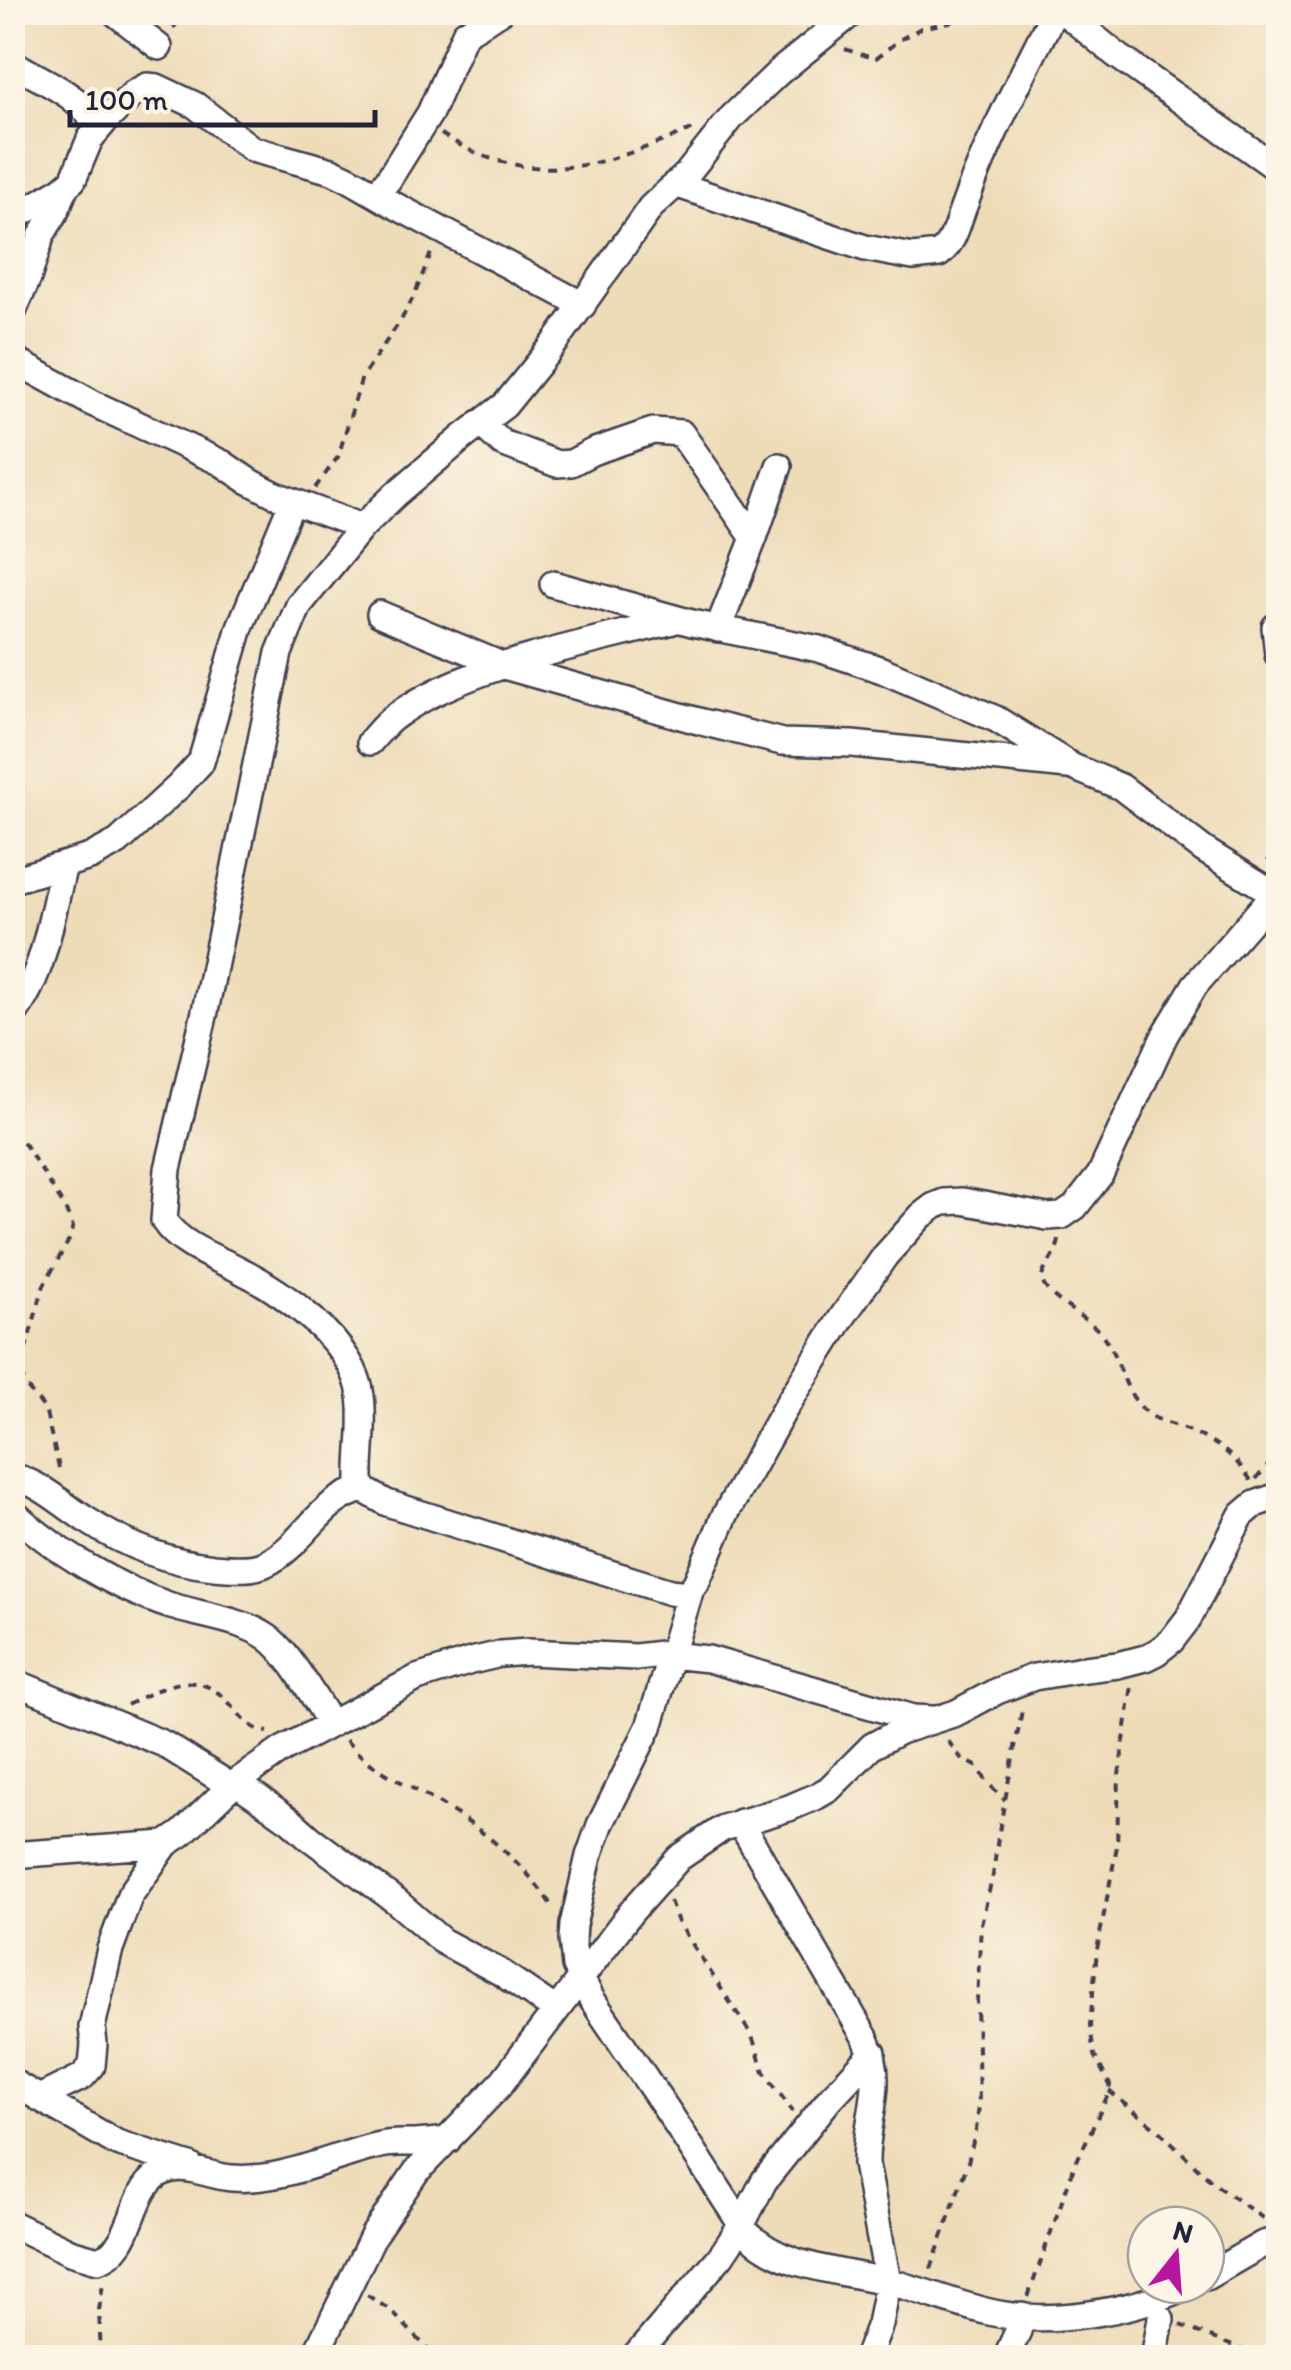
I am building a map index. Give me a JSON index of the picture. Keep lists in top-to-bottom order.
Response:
{
  "scale_bar": "100 m",
  "north": "top"
}
